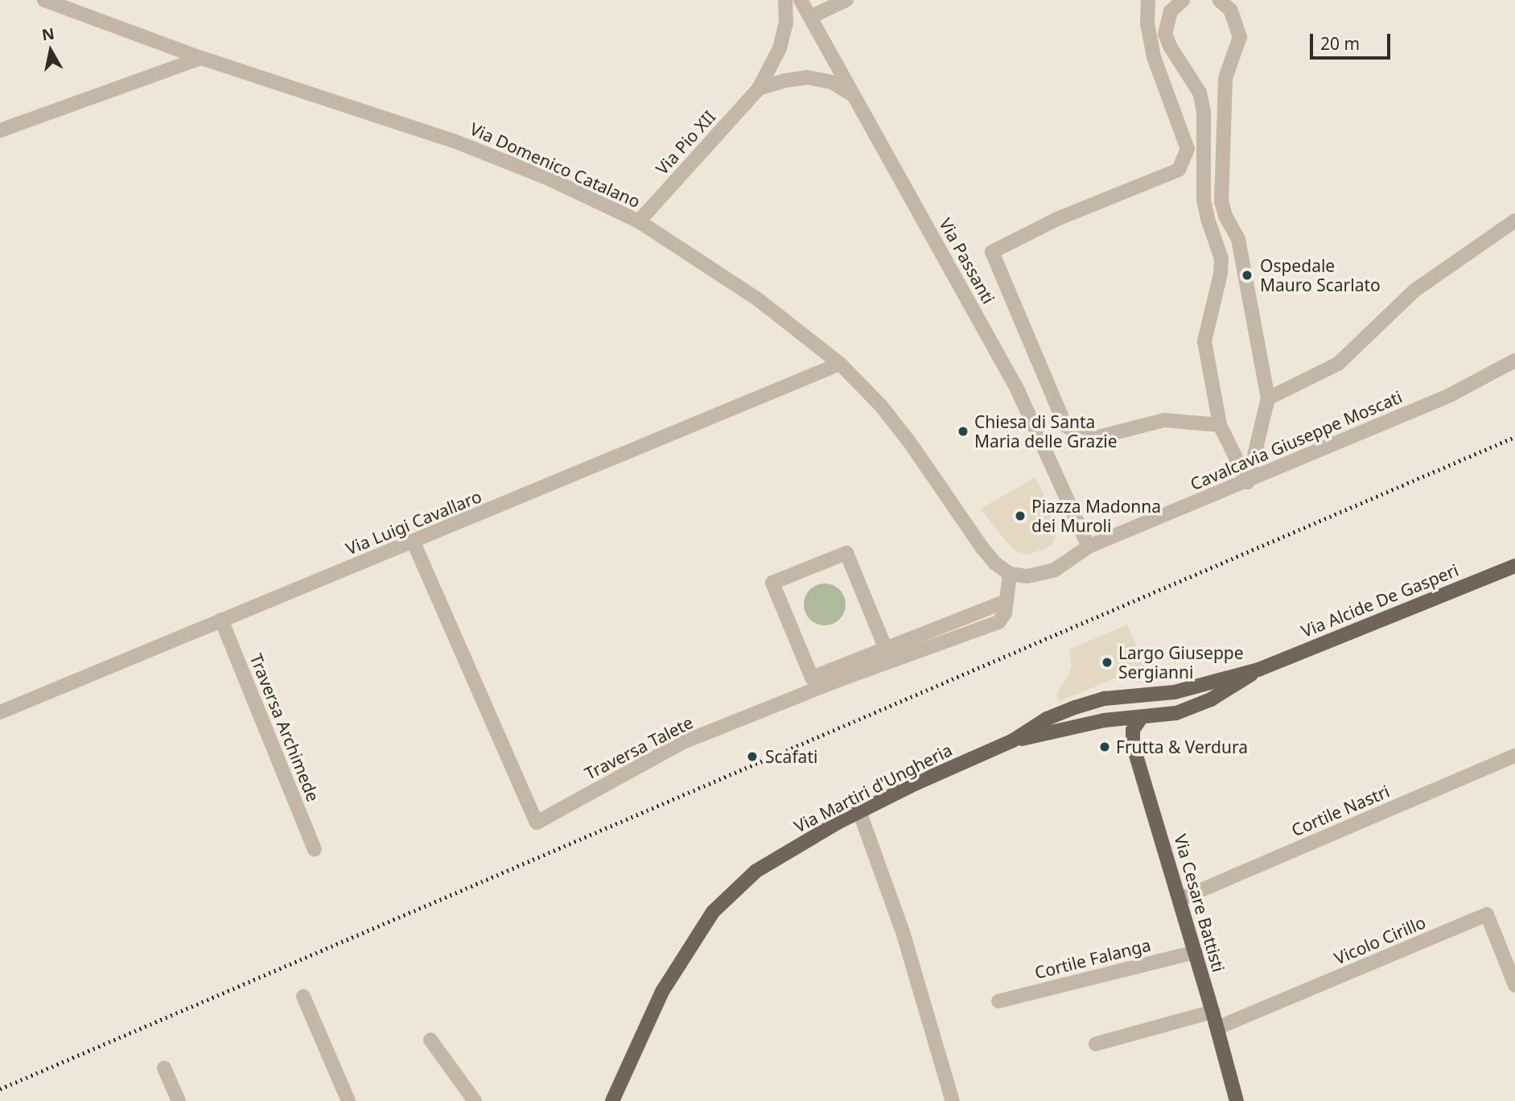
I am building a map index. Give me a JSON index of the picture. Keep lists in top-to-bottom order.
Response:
{
  "streets": {
    "main road": ["Via Alcide De Gasperi", "Via Martiri d'Ungheria", "Via Cesare Battisti"],
    "street": [
      "Via Pio XII",
      "Via Domenico Catalano",
      "Via Passanti",
      "Cavalcavia Giuseppe Moscati",
      "Via Luigi Cavallaro",
      "Traversa Archimede",
      "Traversa Talete",
      "Cortile Nastri",
      "Vicolo Cirillo",
      "Cortile Falanga"
    ]
  },
  "crossings": [
    ["Via Pio XII", "Via Domenico Catalano"],
    ["Via Domenico Catalano", "Via Luigi Cavallaro"],
    ["Via Domenico Catalano", "Traversa Talete"],
    ["Via Passanti", "Cavalcavia Giuseppe Moscati"],
    ["Via Luigi Cavallaro", "Traversa Archimede"],
    ["Via Luigi Cavallaro", "Traversa Talete"],
    ["Via Alcide De Gasperi", "Via Martiri d'Ungheria"],
    ["Via Alcide De Gasperi", "Via Cesare Battisti"],
    ["Via Martiri d'Ungheria", "Via Cesare Battisti"],
    ["Cortile Nastri", "Via Cesare Battisti"],
    ["Via Cesare Battisti", "Vicolo Cirillo"],
    ["Via Cesare Battisti", "Cortile Falanga"]
  ],
  "places": [
    "Ospedale Mauro Scarlato",
    "Chiesa di Santa Maria delle Grazie",
    "Piazza Madonna dei Muroli",
    "Largo Giuseppe Sergianni",
    "Frutta & Verdura",
    "Scafati"
  ],
  "scale_bar": "20 m",
  "north": "top"
}
